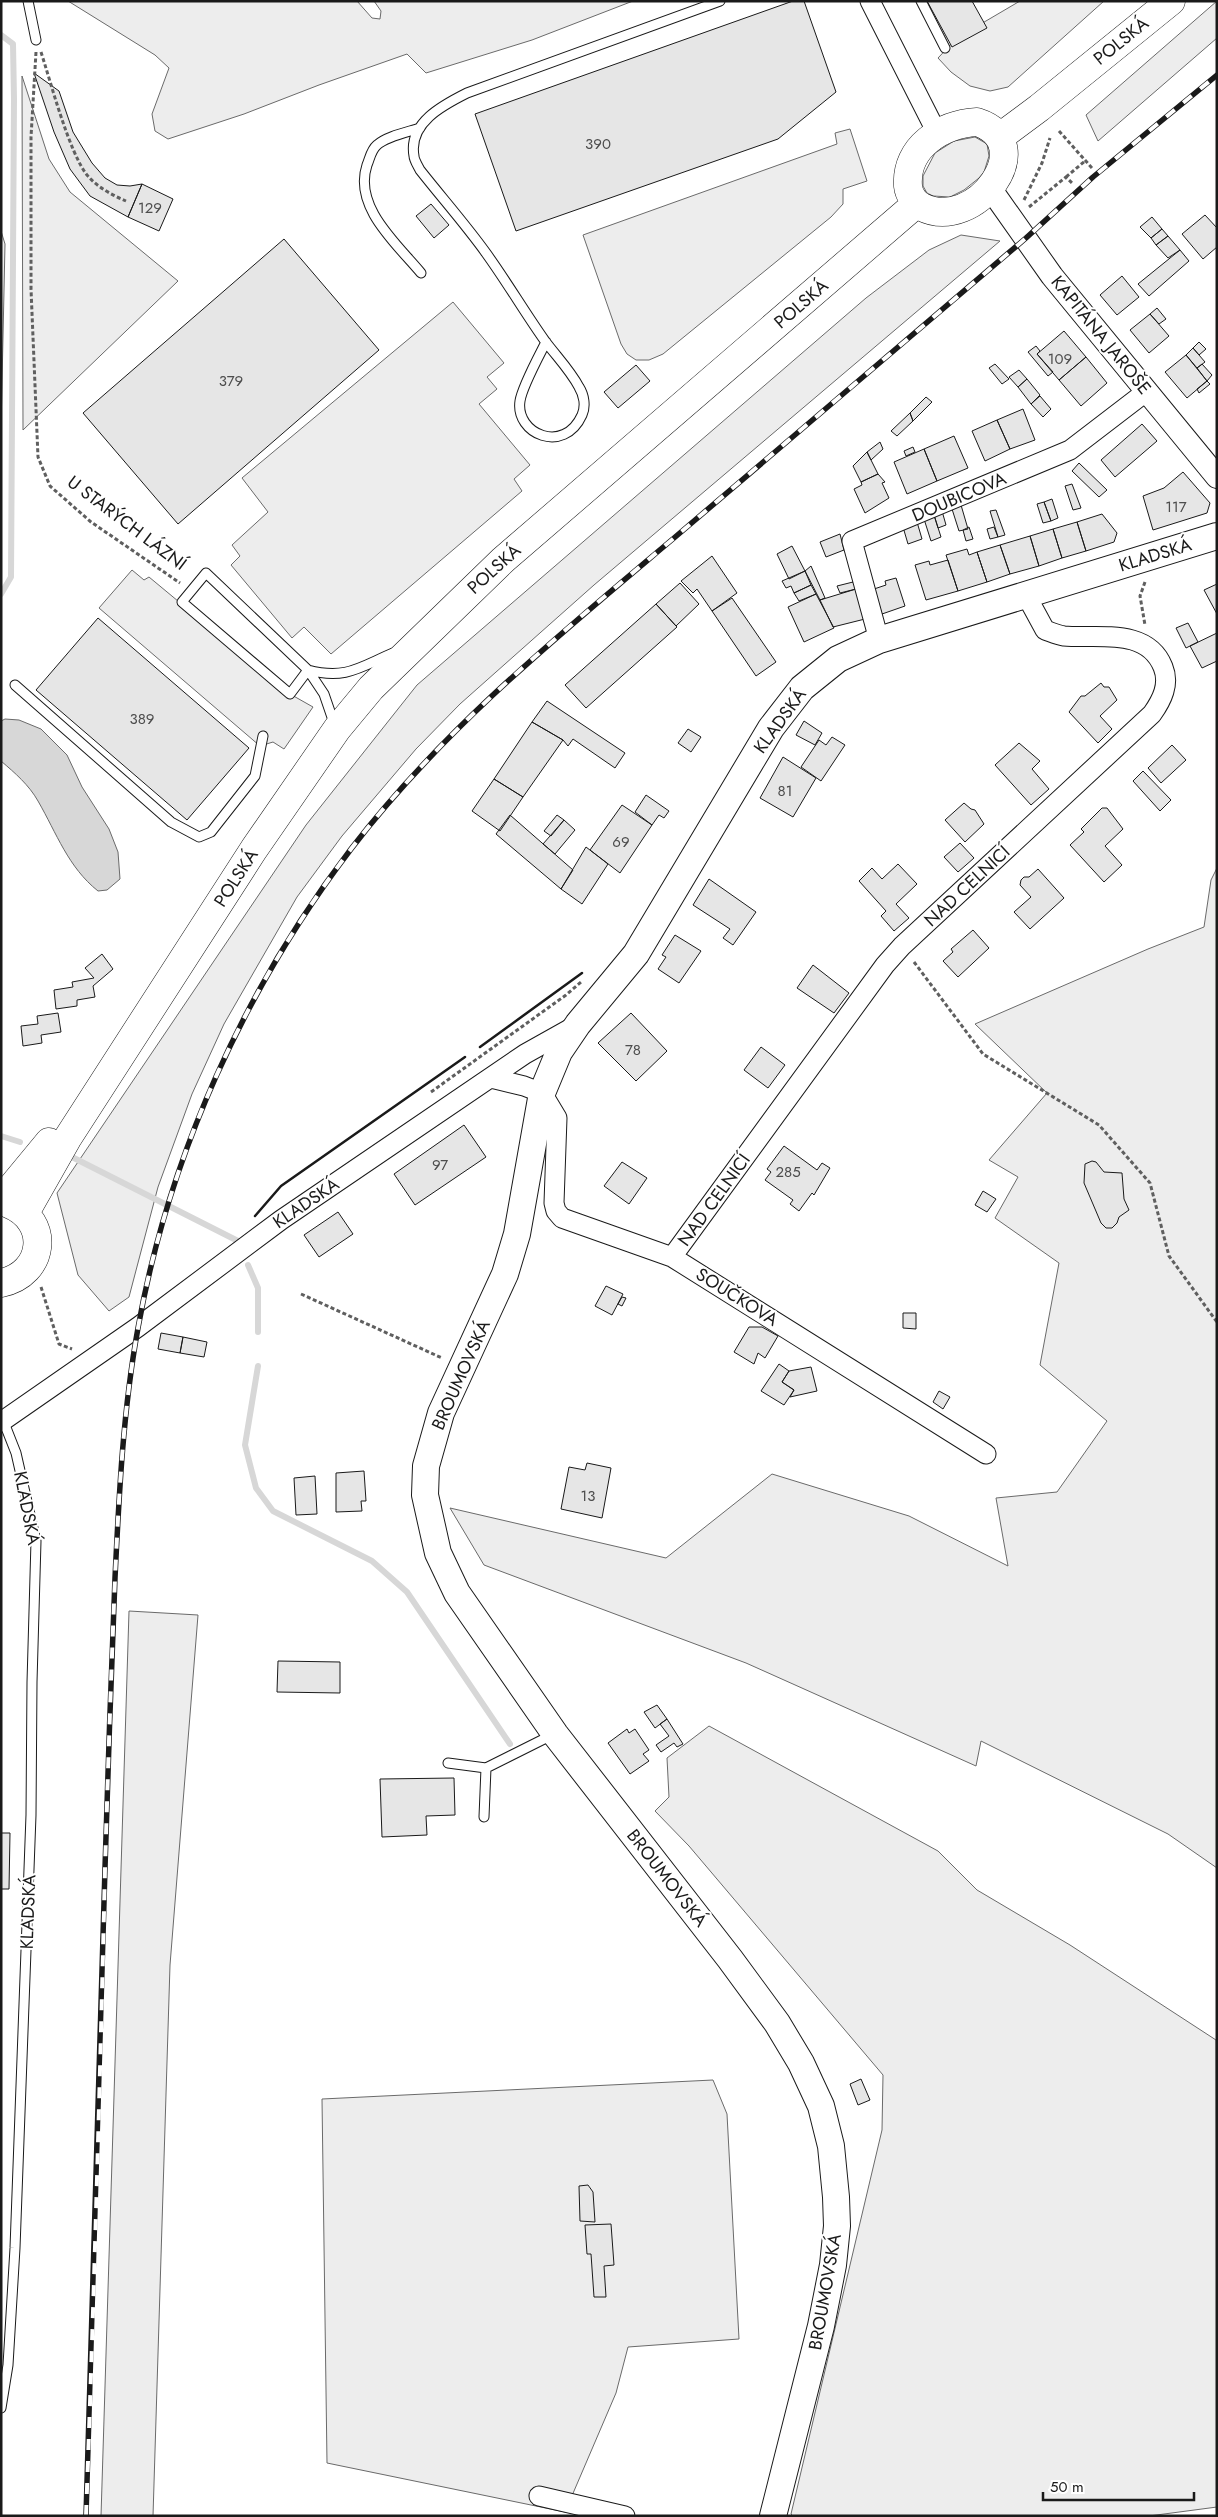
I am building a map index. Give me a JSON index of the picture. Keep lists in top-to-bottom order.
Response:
{
  "streets": {
    "main road": ["POLSKÁ", "KLADSKÁ", "BROUMOVSKÁ"],
    "street": [
      "KAPITÁNA JAROŠE",
      "DOUBICOVA",
      "NAD CELNICÍ",
      "SOUČKOVA"
    ],
    "lane": ["U STARÝCH LÁZNÍ"]
  },
  "crossings": [
    ["POLSKÁ", "KAPITÁNA JAROŠE"],
    ["POLSKÁ", "U STARÝCH LÁZNÍ"],
    ["KAPITÁNA JAROŠE", "DOUBICOVA"],
    ["DOUBICOVA", "KLADSKÁ"],
    ["KLADSKÁ", "SOUČKOVA"],
    ["KLADSKÁ", "BROUMOVSKÁ"],
    ["NAD CELNICÍ", "SOUČKOVA"]
  ],
  "house_numbers": [
    "390",
    "129",
    "109",
    "379",
    "117",
    "389",
    "81",
    "69",
    "78",
    "97",
    "285",
    "13"
  ],
  "scale_bar": "50 m"
}
